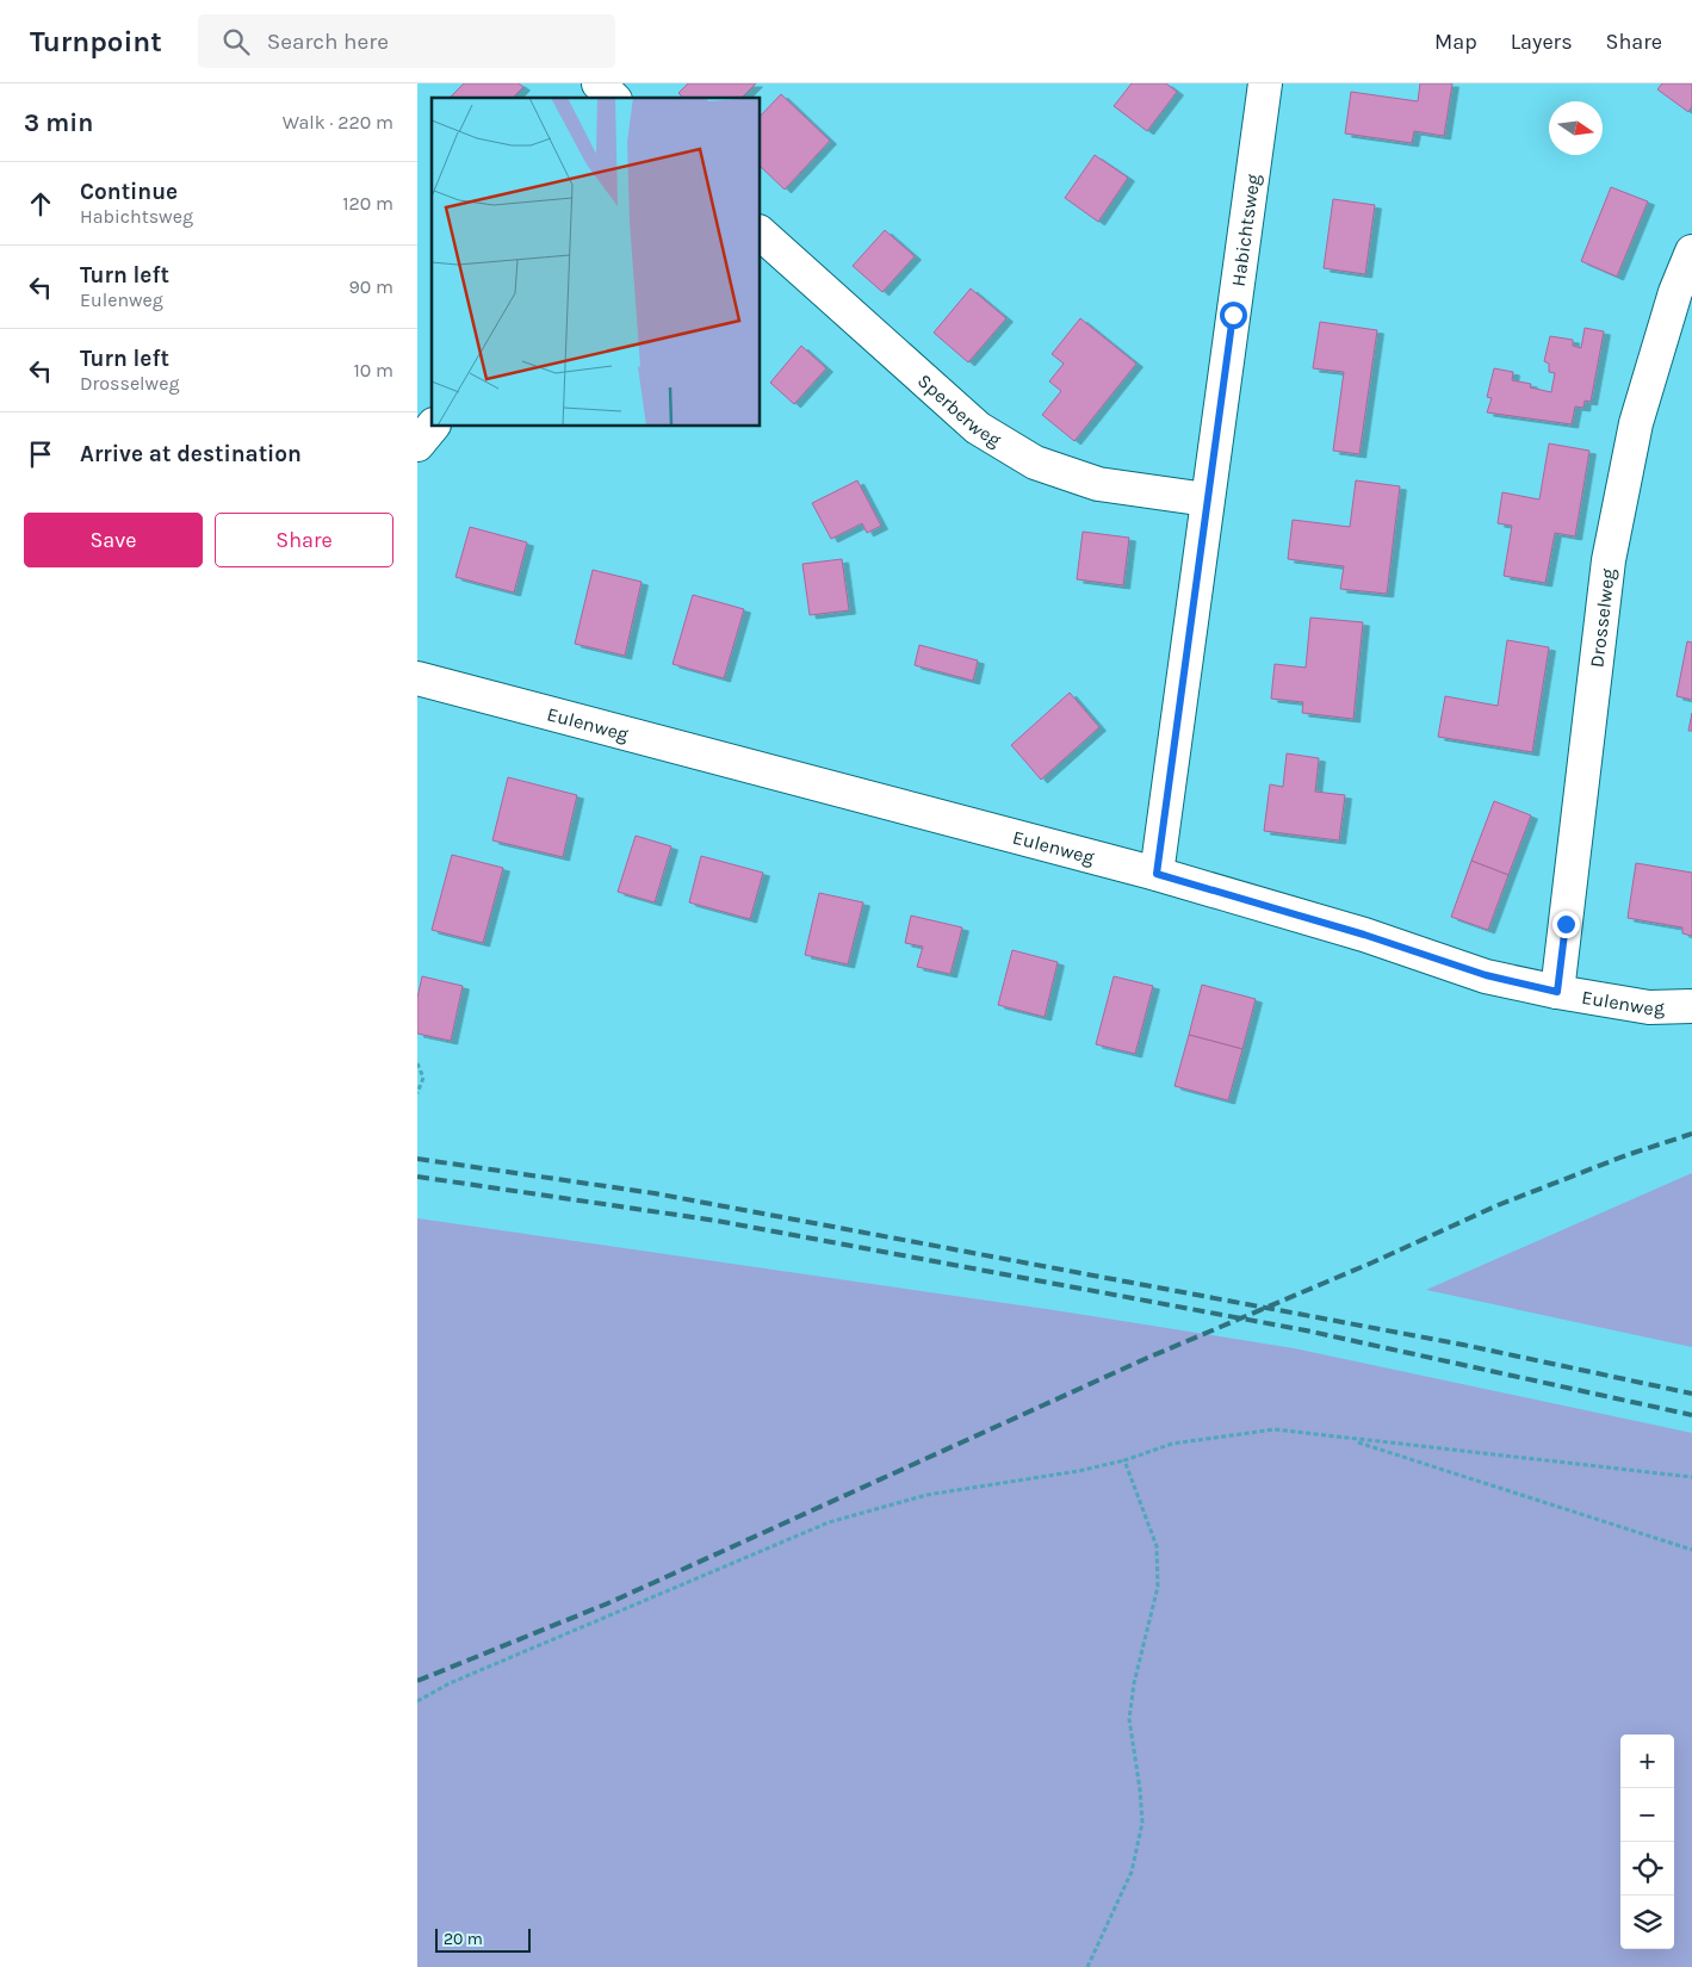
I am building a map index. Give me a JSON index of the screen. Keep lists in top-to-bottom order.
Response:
{
  "streets": {
    "street": [
      "Habichtsweg",
      "Sperberweg",
      "Drosselweg",
      "Eulenweg"
    ]
  },
  "crossings": [
    ["Habichtsweg", "Sperberweg"],
    ["Habichtsweg", "Eulenweg"],
    ["Drosselweg", "Eulenweg"]
  ],
  "scale_bar": "20 m",
  "north": "right",
  "page": {
    "header": "Turnpoint",
    "search": "Search here",
    "nav": ["Map", "Layers", "Share"],
    "heading": ["3 min", "Walk · 220 m"],
    "list": [
      ["Continue", "Habichtsweg", "120 m"],
      ["Turn left", "Eulenweg", "90 m"],
      ["Turn left", "Drosselweg", "10 m"],
      "Arrive at destination"
    ],
    "buttons": ["Save", "Share"],
    "map_buttons": ["+", "−"],
    "scale": "20 m"
  }
}
